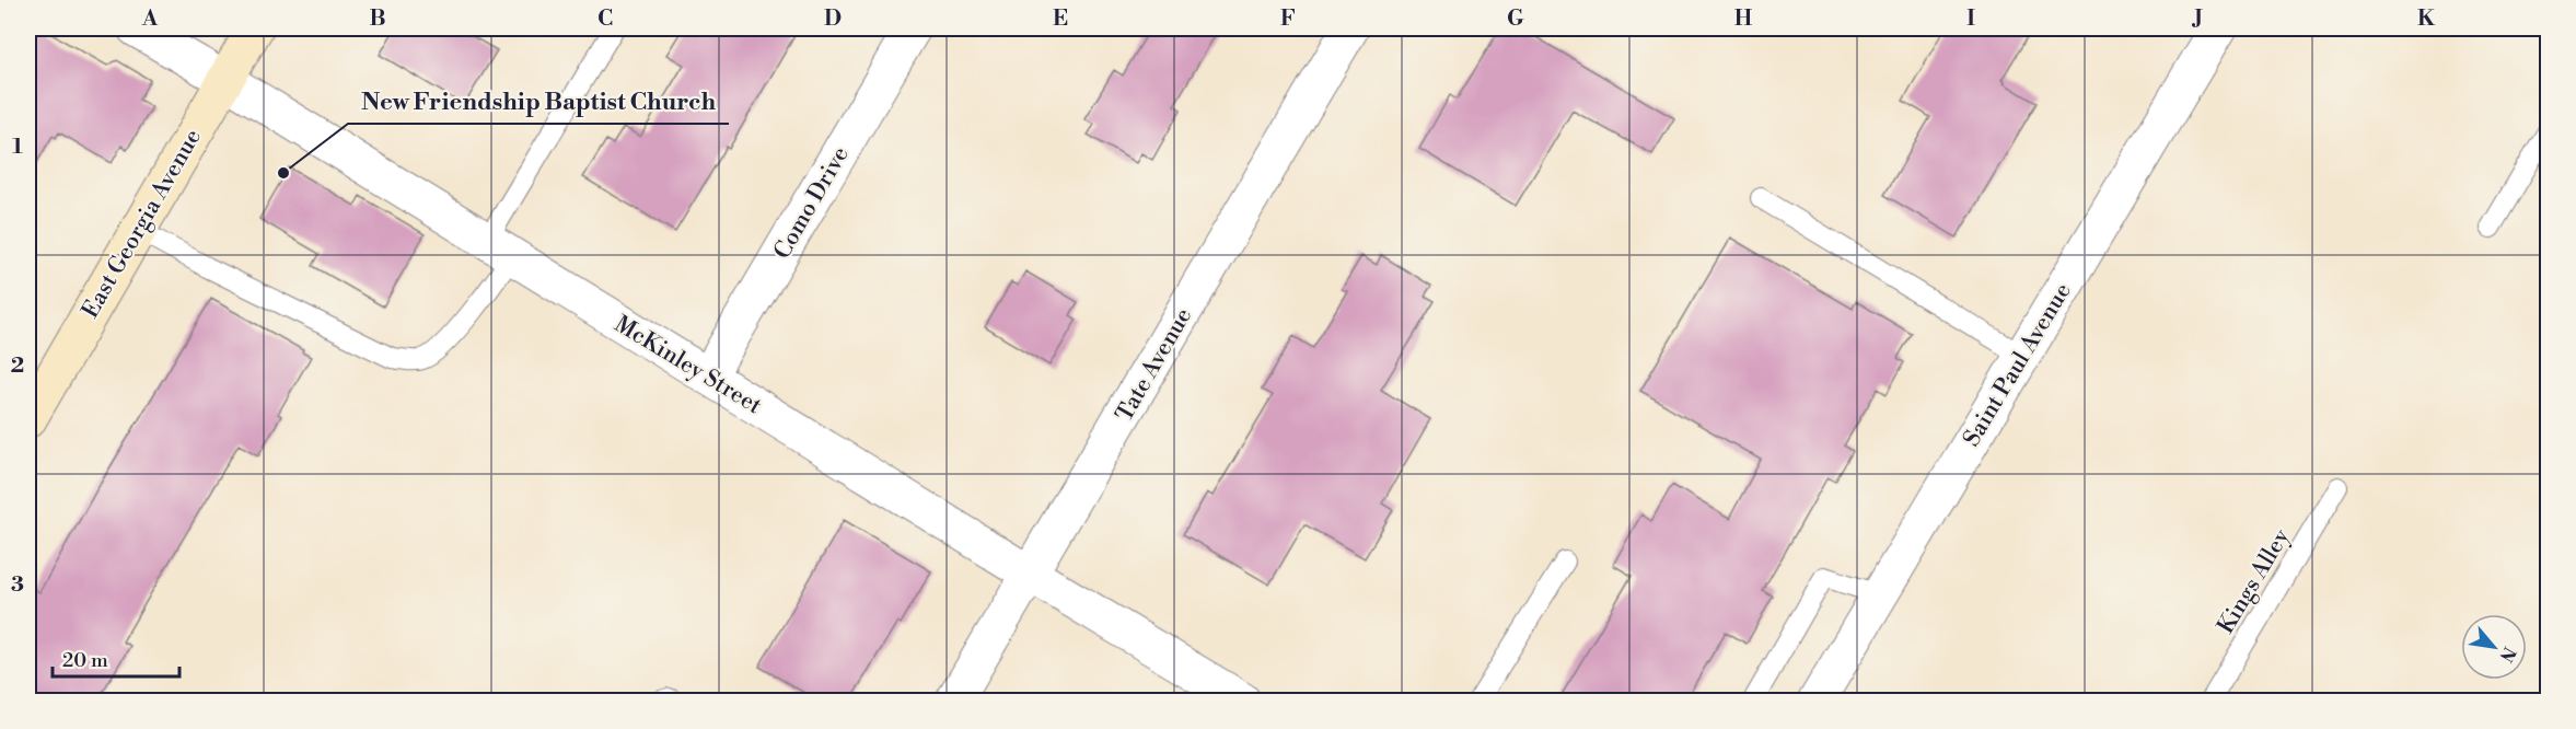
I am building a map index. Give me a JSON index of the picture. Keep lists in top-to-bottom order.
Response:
{
  "streets": {
    "street": [
      "Como Drive",
      "East Georgia Avenue",
      "McKinley Street",
      "Tate Avenue",
      "Saint Paul Avenue"
    ],
    "lane": ["Kings Alley"]
  },
  "crossings": [
    ["Como Drive", "McKinley Street"],
    ["East Georgia Avenue", "McKinley Street"],
    ["McKinley Street", "Tate Avenue"]
  ],
  "places": ["New Friendship Baptist Church"],
  "scale_bar": "20 m",
  "north": "bottom right",
  "grid": {
    "columns": [
      "A",
      "B",
      "C",
      "D",
      "E",
      "F",
      "G",
      "H",
      "I",
      "J",
      "K"
    ],
    "rows": ["1", "2", "3"]
  }
}
